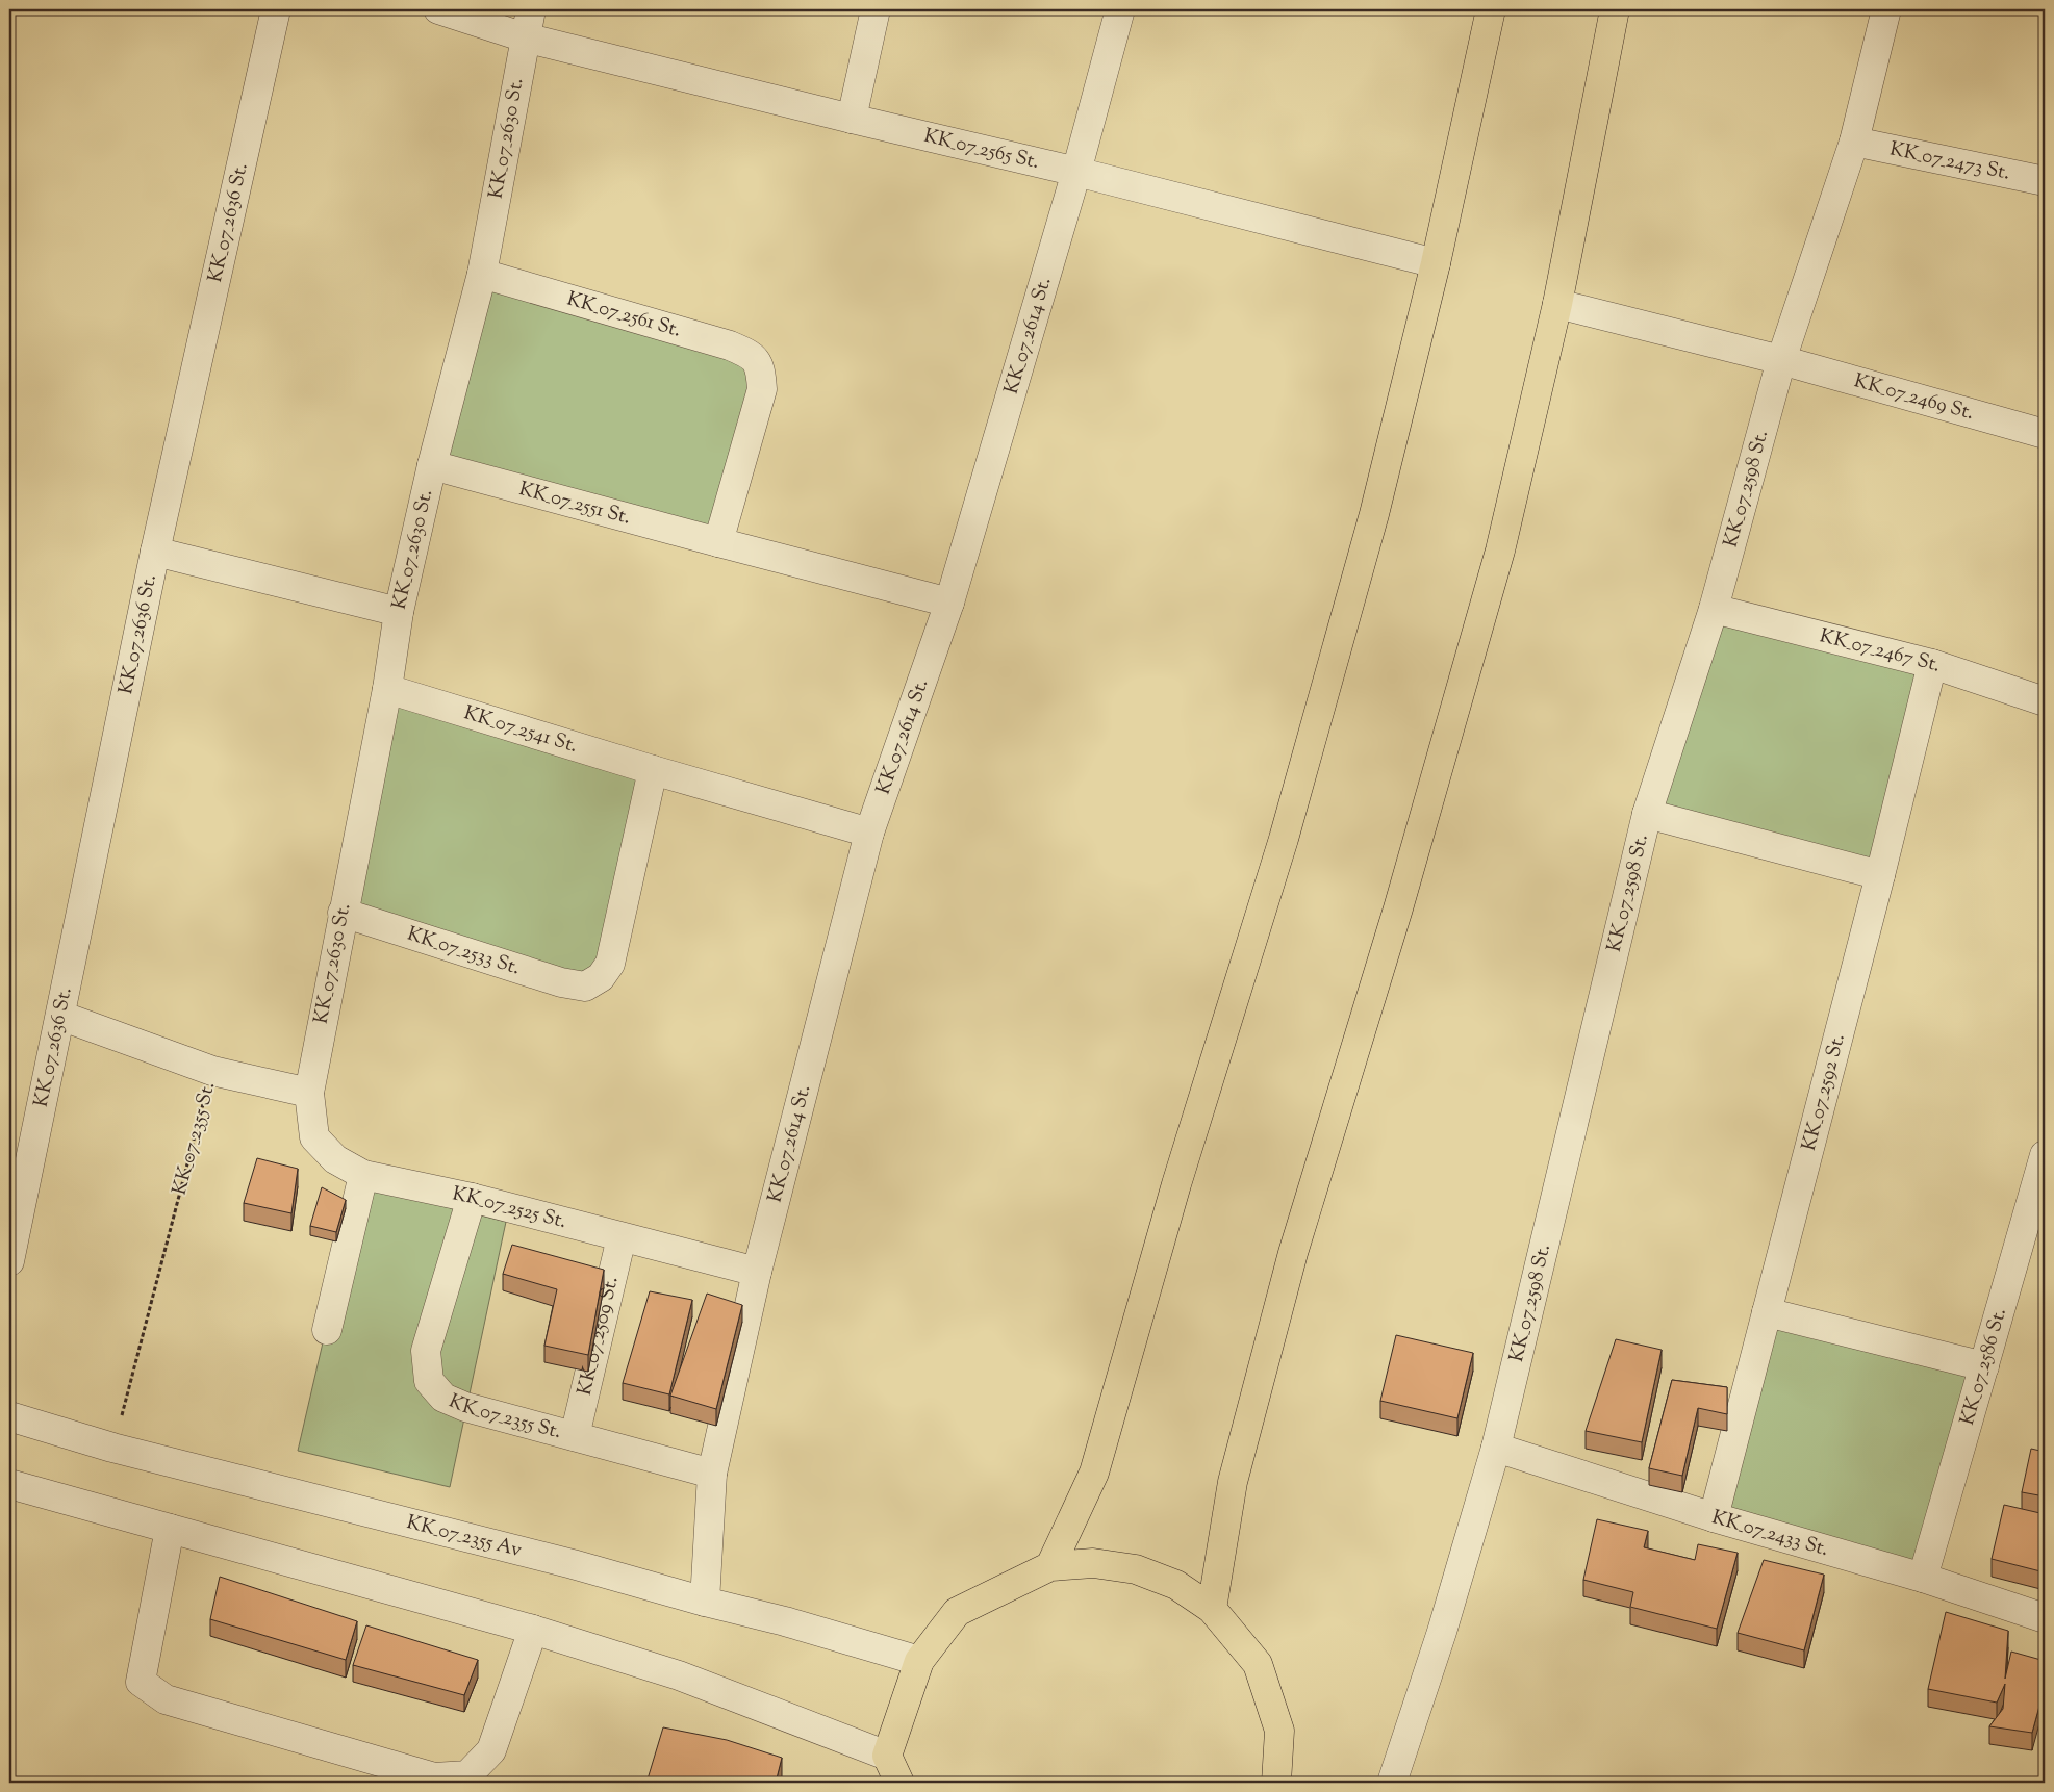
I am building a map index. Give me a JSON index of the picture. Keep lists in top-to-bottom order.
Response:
{
  "streets": {
    "street": [
      "KK_07_2630 St.",
      "KK_07_2565 St.",
      "KK_07_2473 St.",
      "KK_07_2636 St.",
      "KK_07_2561 St.",
      "KK_07_2614 St.",
      "KK_07_2469 St.",
      "KK_07_2598 St.",
      "KK_07_2551 St.",
      "KK_07_2467 St.",
      "KK_07_2541 St.",
      "KK_07_2533 St.",
      "KK_07_2592 St.",
      "KK_07_2355 St.",
      "KK_07_2525 St.",
      "KK_07_2509 St.",
      "KK_07_2586 St.",
      "KK_07_2433 St.",
      "KK_07_2355 Av"
    ]
  },
  "crossings": [
    ["KK_07_2630 St.", "KK_07_2565 St."],
    ["KK_07_2630 St.", "KK_07_2561 St."],
    ["KK_07_2630 St.", "KK_07_2551 St."],
    ["KK_07_2630 St.", "KK_07_2541 St."],
    ["KK_07_2630 St.", "KK_07_2533 St."],
    ["KK_07_2630 St.", "KK_07_2525 St."],
    ["KK_07_2565 St.", "KK_07_2614 St."],
    ["KK_07_2473 St.", "KK_07_2598 St."],
    ["KK_07_2561 St.", "KK_07_2551 St."],
    ["KK_07_2614 St.", "KK_07_2551 St."],
    ["KK_07_2614 St.", "KK_07_2541 St."],
    ["KK_07_2614 St.", "KK_07_2355 St."],
    ["KK_07_2614 St.", "KK_07_2525 St."],
    ["KK_07_2614 St.", "KK_07_2355 Av"],
    ["KK_07_2469 St.", "KK_07_2598 St."],
    ["KK_07_2598 St.", "KK_07_2467 St."],
    ["KK_07_2598 St.", "KK_07_2433 St."],
    ["KK_07_2467 St.", "KK_07_2592 St."],
    ["KK_07_2541 St.", "KK_07_2533 St."],
    ["KK_07_2592 St.", "KK_07_2433 St."],
    ["KK_07_2355 St.", "KK_07_2525 St."],
    ["KK_07_2355 St.", "KK_07_2509 St."],
    ["KK_07_2355 St.", "KK_07_2355 Av"],
    ["KK_07_2525 St.", "KK_07_2509 St."],
    ["KK_07_2586 St.", "KK_07_2433 St."]
  ]
}
